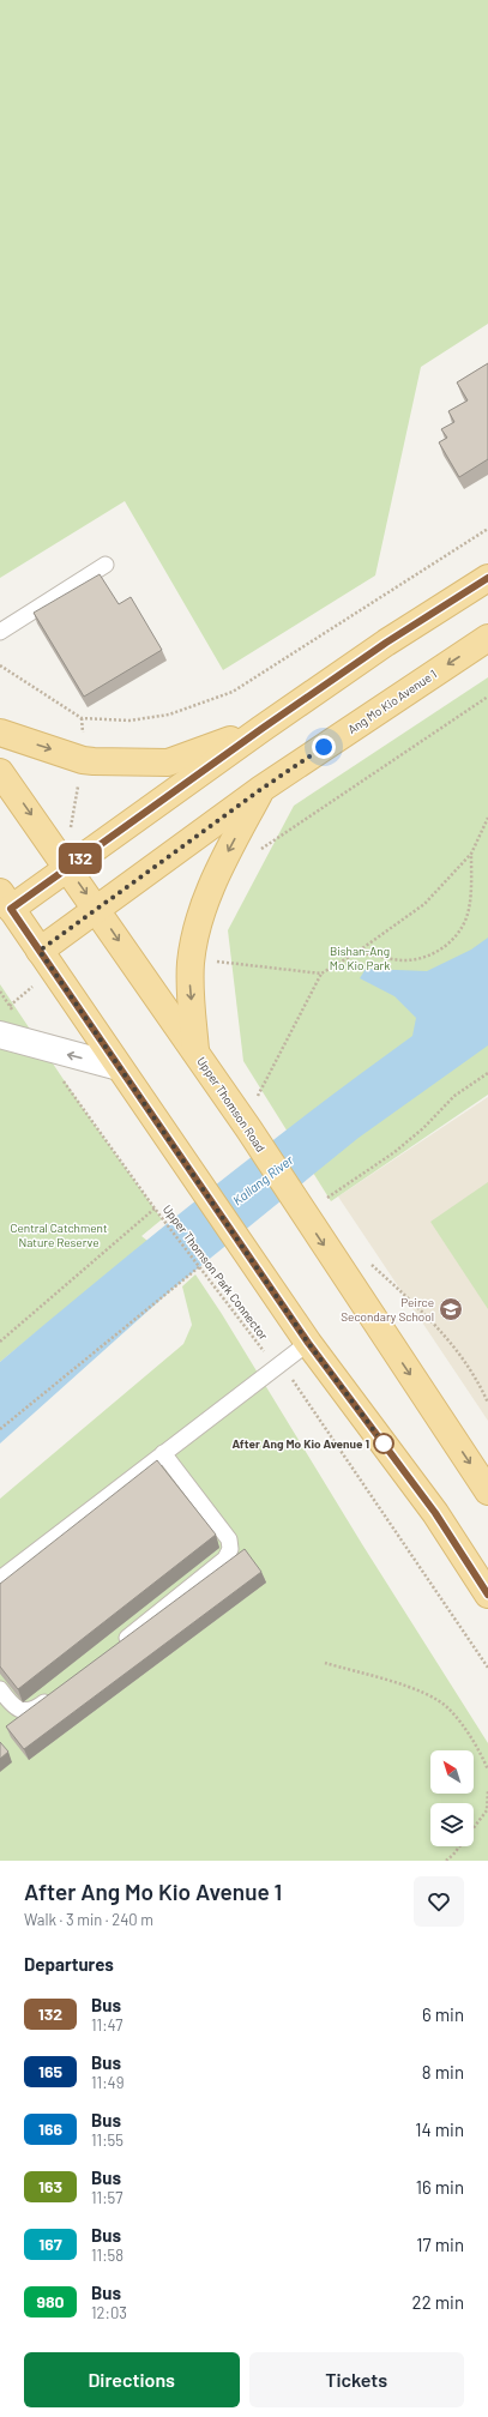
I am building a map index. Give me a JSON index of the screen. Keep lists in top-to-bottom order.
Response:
{
  "streets": {
    "main road": ["Ang Mo Kio Avenue 1", "Upper Thomson Road"],
    "path": ["Upper Thomson Park Connector"]
  },
  "crossings": [
    ["Ang Mo Kio Avenue 1", "Upper Thomson Road"]
  ],
  "water": ["Kallang River"],
  "parks": ["Bishan-Ang Mo Kio Park", "Central Catchment Nature Reserve"],
  "places": {
    "school or university": ["Peirce Secondary School"],
    "other": ["After Ang Mo Kio Avenue 1"]
  },
  "lines": ["bus line 132"],
  "north": "top left",
  "page": {
    "on_map": "132",
    "heading": [
      ["After Ang Mo Kio Avenue 1", "Walk · 3 min · 240 m"],
      "Departures"
    ],
    "list": [
      {
        "mark": "132",
        "name": "Bus",
        "note": "11:47",
        "value": "6 min"
      },
      {
        "mark": "165",
        "name": "Bus",
        "note": "11:49",
        "value": "8 min"
      },
      {
        "mark": "166",
        "name": "Bus",
        "note": "11:55",
        "value": "14 min"
      },
      {
        "mark": "163",
        "name": "Bus",
        "note": "11:57",
        "value": "16 min"
      },
      {
        "mark": "167",
        "name": "Bus",
        "note": "11:58",
        "value": "17 min"
      },
      {
        "mark": "980",
        "name": "Bus",
        "note": "12:03",
        "value": "22 min"
      }
    ],
    "buttons": ["Directions", "Tickets"]
  }
}
